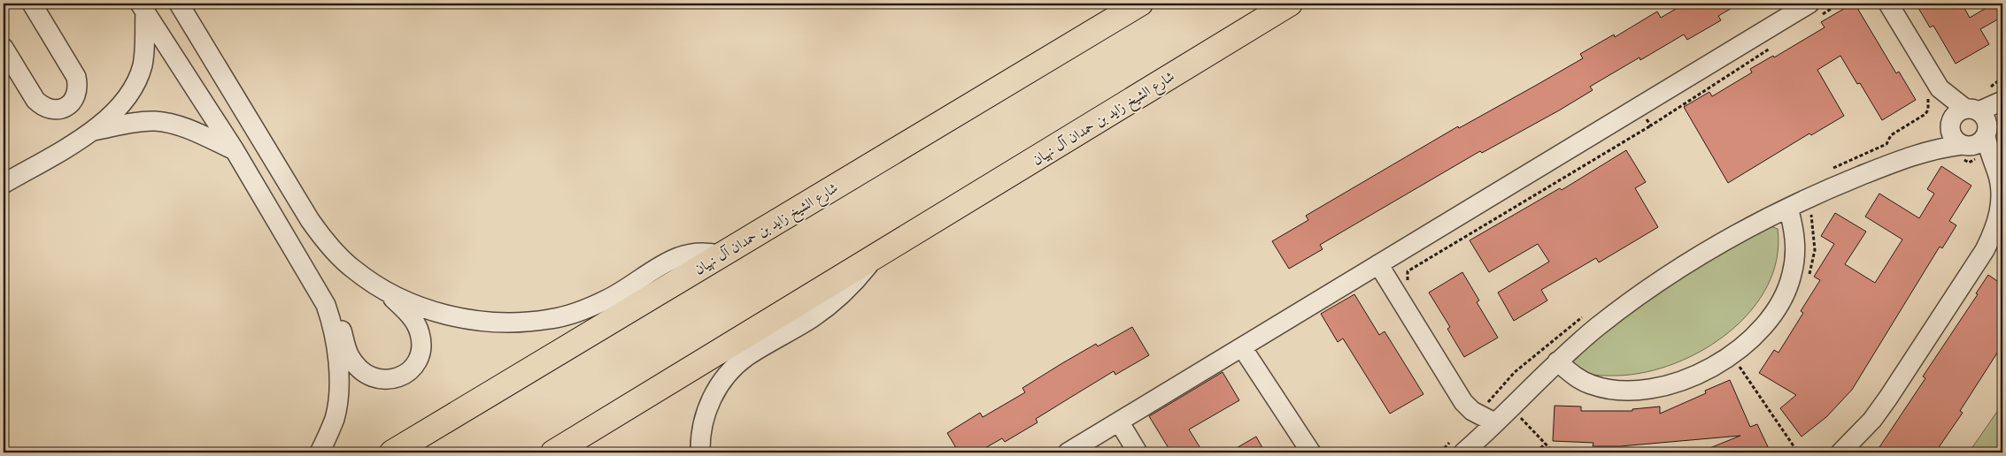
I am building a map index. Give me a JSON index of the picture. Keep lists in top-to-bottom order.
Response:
{
  "streets": {
    "main road": ["شارع الشيخ زايد بن حمدان آل نهيان"]
  }
}
